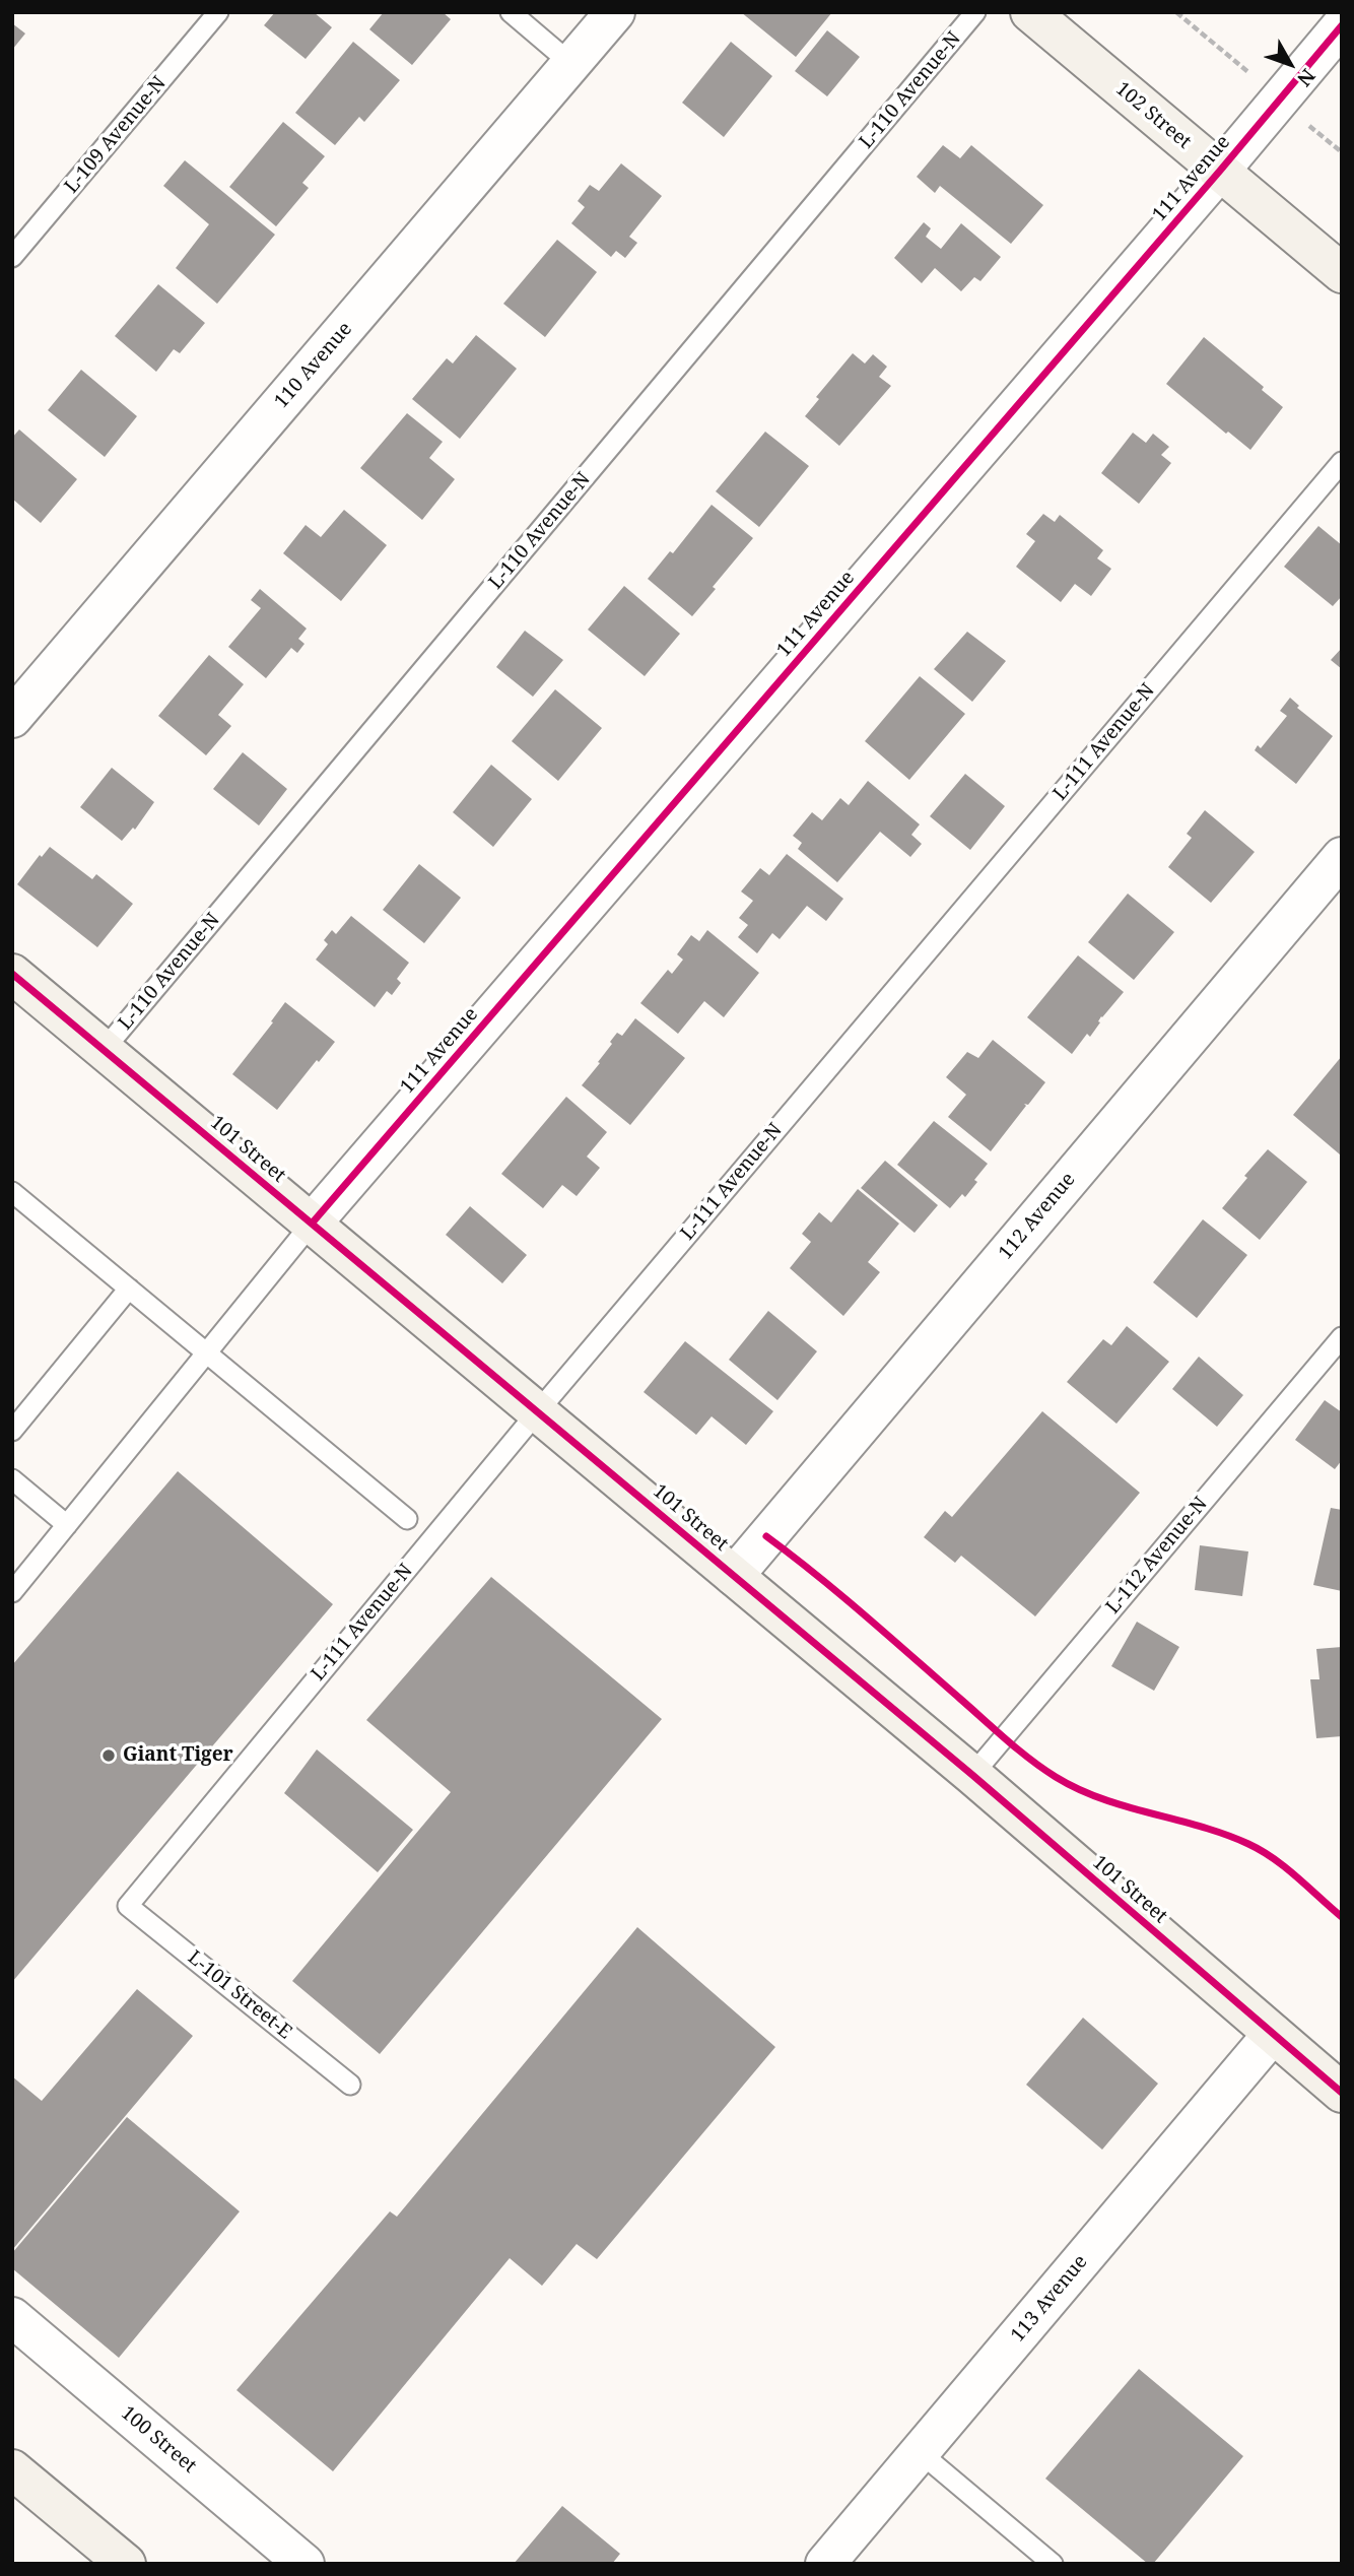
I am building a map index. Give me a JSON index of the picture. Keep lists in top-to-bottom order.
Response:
{
  "streets": {
    "street": [
      "102 Street",
      "111 Avenue",
      "110 Avenue",
      "101 Street",
      "112 Avenue",
      "113 Avenue",
      "100 Street"
    ],
    "lane": [
      "L-110 Avenue-N",
      "L-109 Avenue-N",
      "L-111 Avenue-N",
      "L-112 Avenue-N",
      "L-101 Street-E"
    ]
  },
  "crossings": [
    ["L-110 Avenue-N", "101 Street"],
    ["102 Street", "111 Avenue"],
    ["111 Avenue", "101 Street"],
    ["L-111 Avenue-N", "101 Street"],
    ["L-111 Avenue-N", "L-101 Street-E"],
    ["101 Street", "112 Avenue"],
    ["101 Street", "L-112 Avenue-N"],
    ["101 Street", "113 Avenue"]
  ],
  "places": ["Giant Tiger"],
  "north": "bottom right"
}
